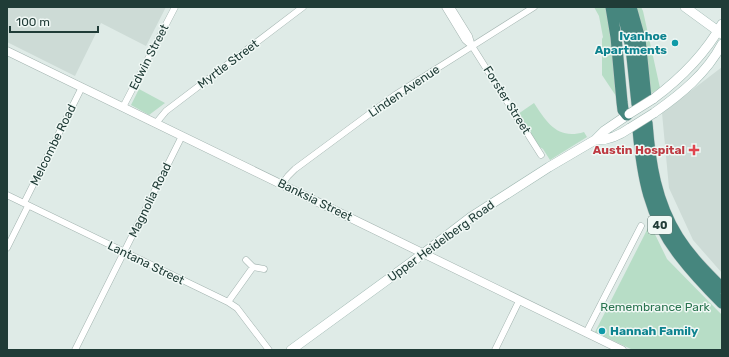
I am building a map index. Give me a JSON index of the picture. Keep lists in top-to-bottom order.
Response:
{
  "streets": {
    "highway": ["40"],
    "main road": ["Upper Heidelberg Road"],
    "street": [
      "Edwin Street",
      "Myrtle Street",
      "Linden Avenue",
      "Forster Street",
      "Melcombe Road",
      "Magnolia Road",
      "Banksia Street",
      "Lantana Street"
    ]
  },
  "crossings": [
    ["Edwin Street", "Banksia Street"],
    ["Myrtle Street", "Banksia Street"],
    ["Linden Avenue", "Forster Street"],
    ["Linden Avenue", "Banksia Street"],
    ["Melcombe Road", "Banksia Street"],
    ["Melcombe Road", "Lantana Street"],
    ["Magnolia Road", "Banksia Street"],
    ["Magnolia Road", "Lantana Street"],
    ["Banksia Street", "Upper Heidelberg Road"],
    ["40", "Upper Heidelberg Road"]
  ],
  "parks": ["Remembrance Park"],
  "places": {
    "other": ["Ivanhoe Apartments", "Hannah Family"],
    "health": ["Austin Hospital"]
  },
  "scale_bar": "100 m"
}
